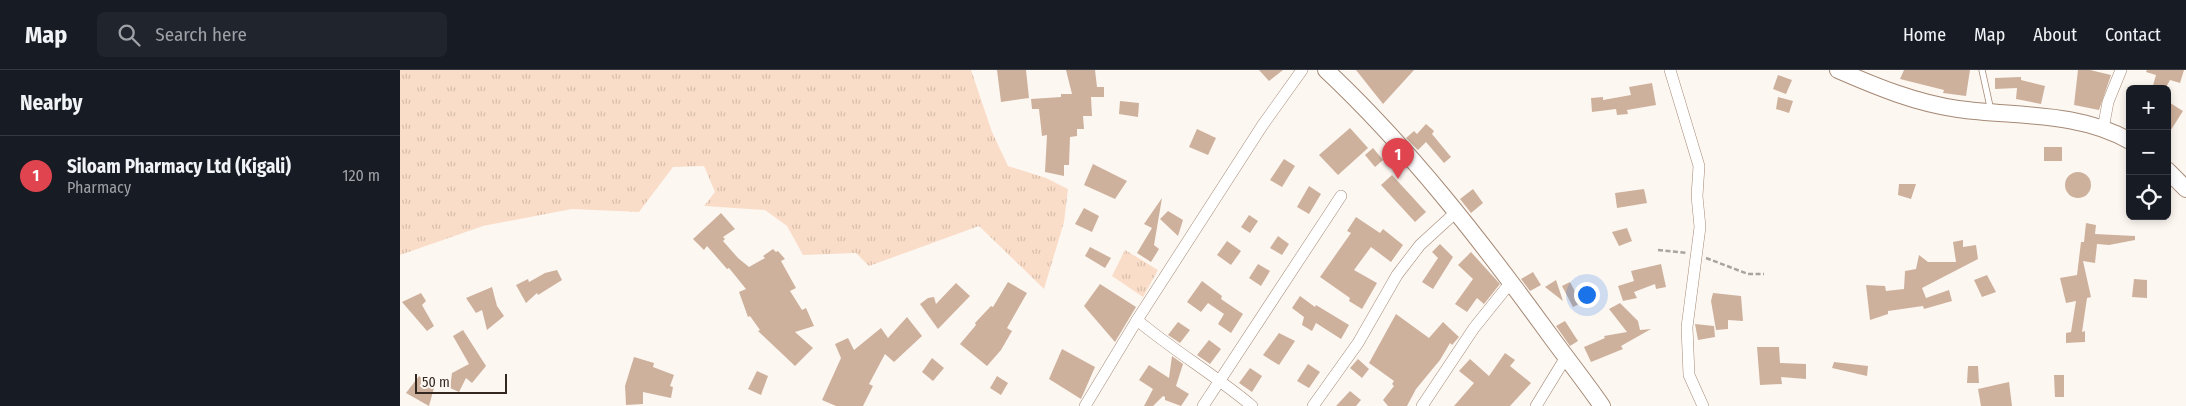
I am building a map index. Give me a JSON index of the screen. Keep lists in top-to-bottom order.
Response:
{
  "scale_bar": "50 m",
  "page": {
    "header": "Map",
    "search": "Search here",
    "nav": [
      "Home",
      "Map",
      "About",
      "Contact"
    ],
    "heading": "Nearby",
    "map_buttons": ["+", "−"],
    "list": [
      {
        "mark": "1",
        "name": "Siloam Pharmacy Ltd (Kigali)",
        "note": "Pharmacy",
        "value": "120 m"
      }
    ],
    "pins": "1",
    "scale": "50 m"
  }
}
